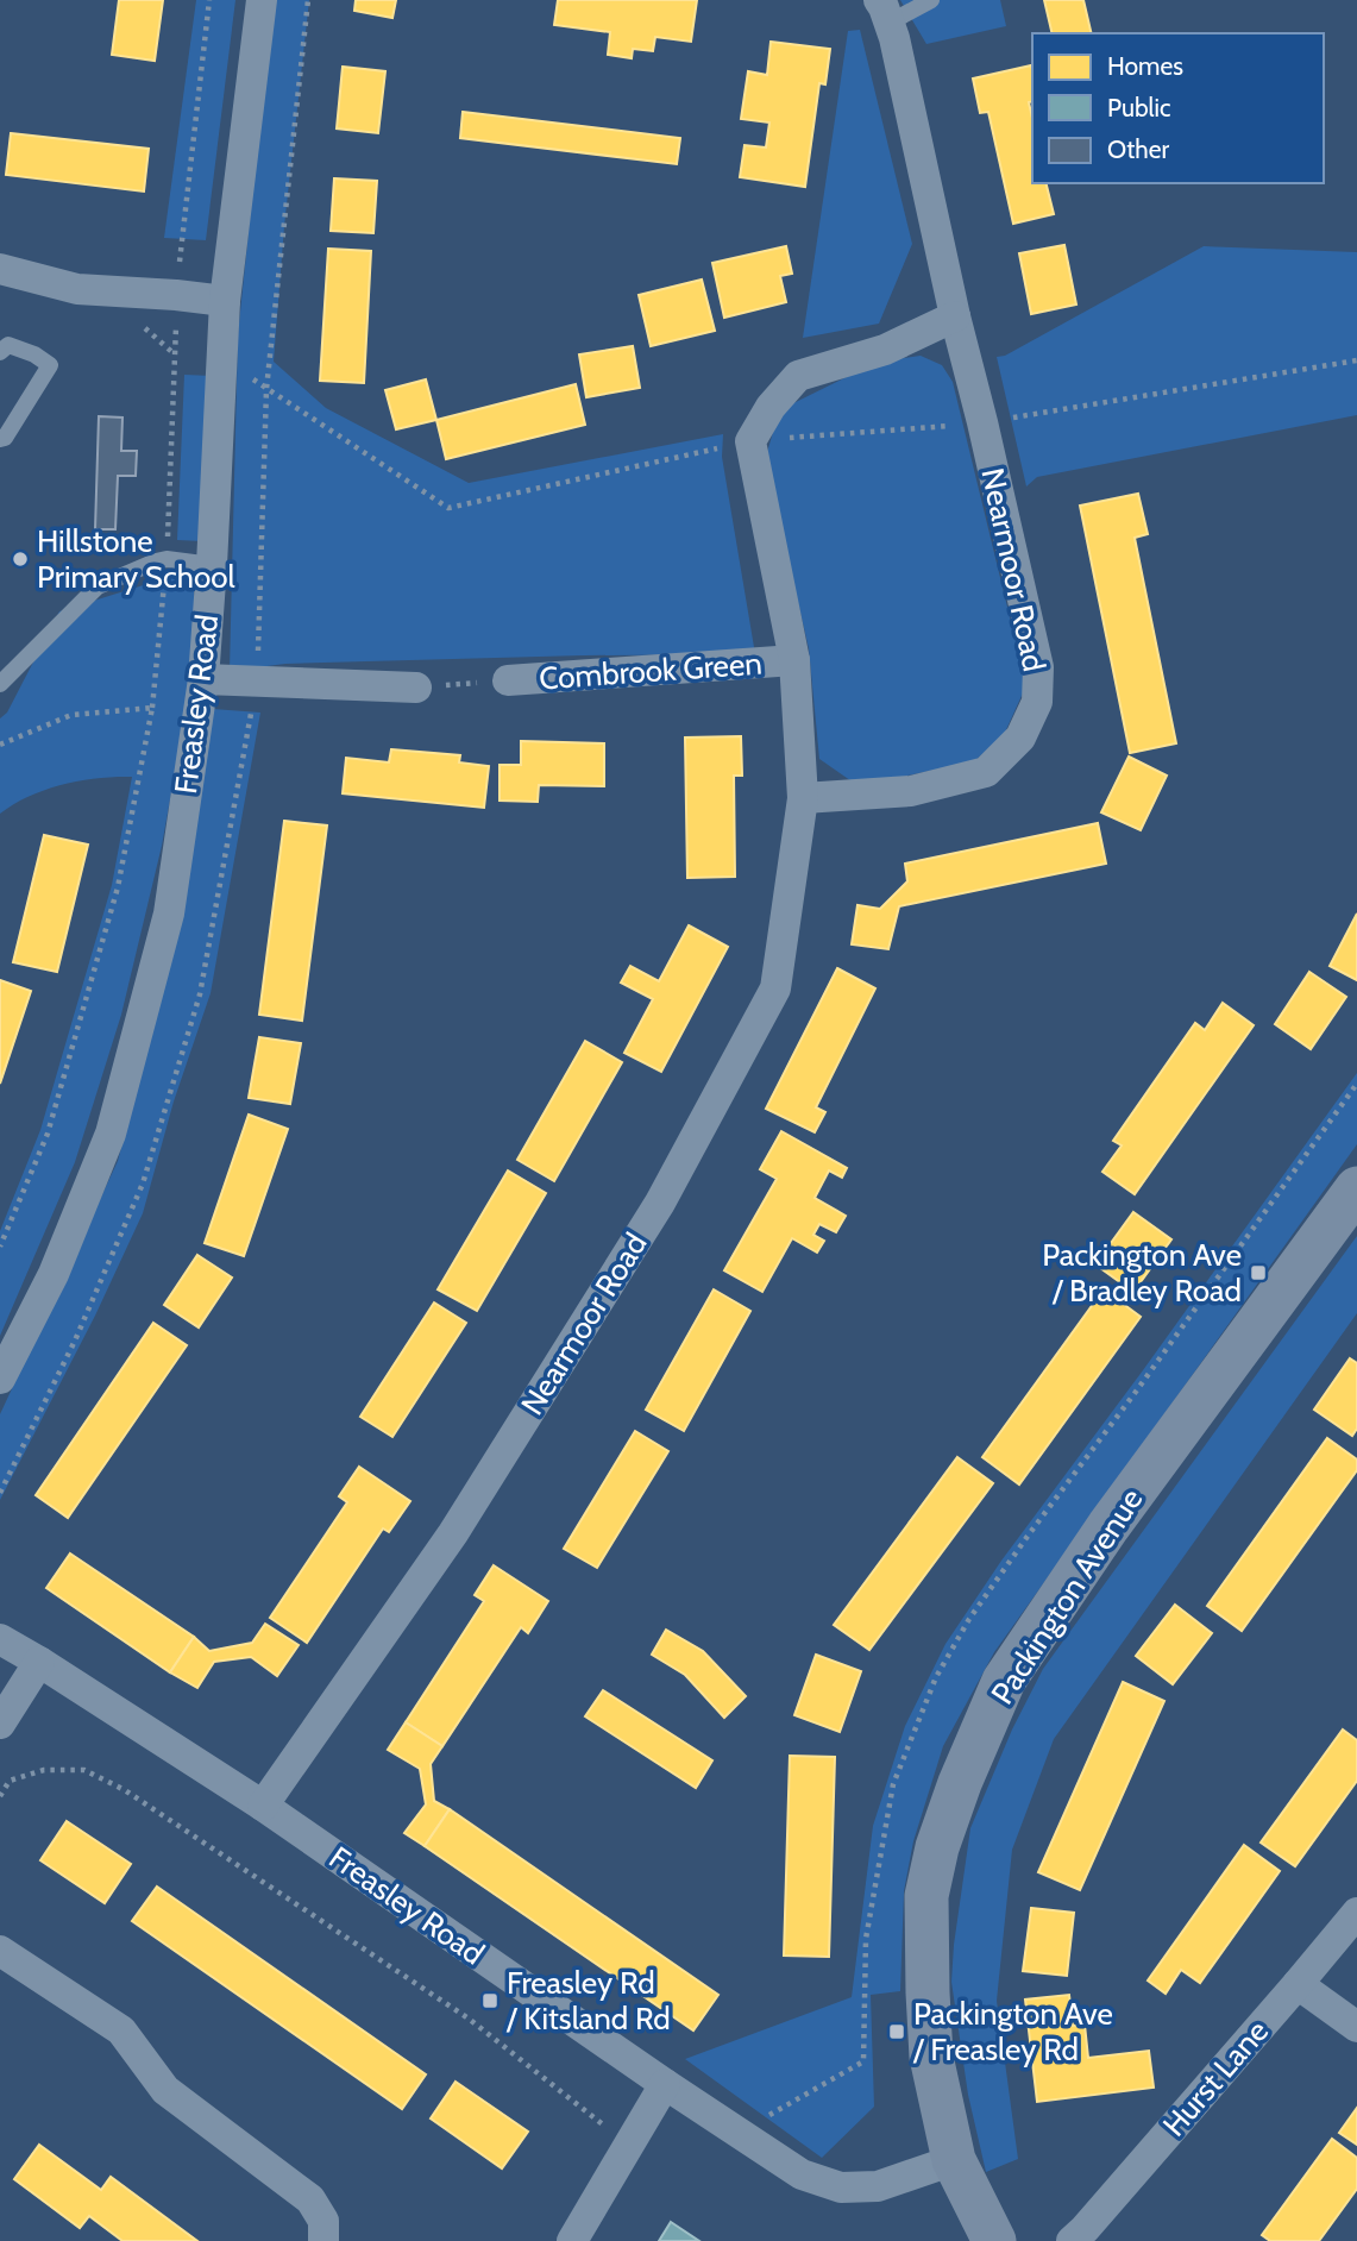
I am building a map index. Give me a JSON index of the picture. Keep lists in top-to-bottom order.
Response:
{
  "streets": {
    "street": [
      "Nearmoor Road",
      "Combrook Green",
      "Freasley Road",
      "Packington Avenue",
      "Hurst Lane"
    ]
  },
  "crossings": [
    ["Nearmoor Road", "Combrook Green"],
    ["Nearmoor Road", "Freasley Road"],
    ["Freasley Road", "Packington Avenue"]
  ],
  "places": {
    "other": ["Hillstone Primary School"],
    "transit": ["Packington Ave / Bradley Road", "Freasley Rd / Kitsland Rd", "Packington Ave / Freasley Rd"]
  },
  "legend": ["Homes", "Public", "Other"]
}
